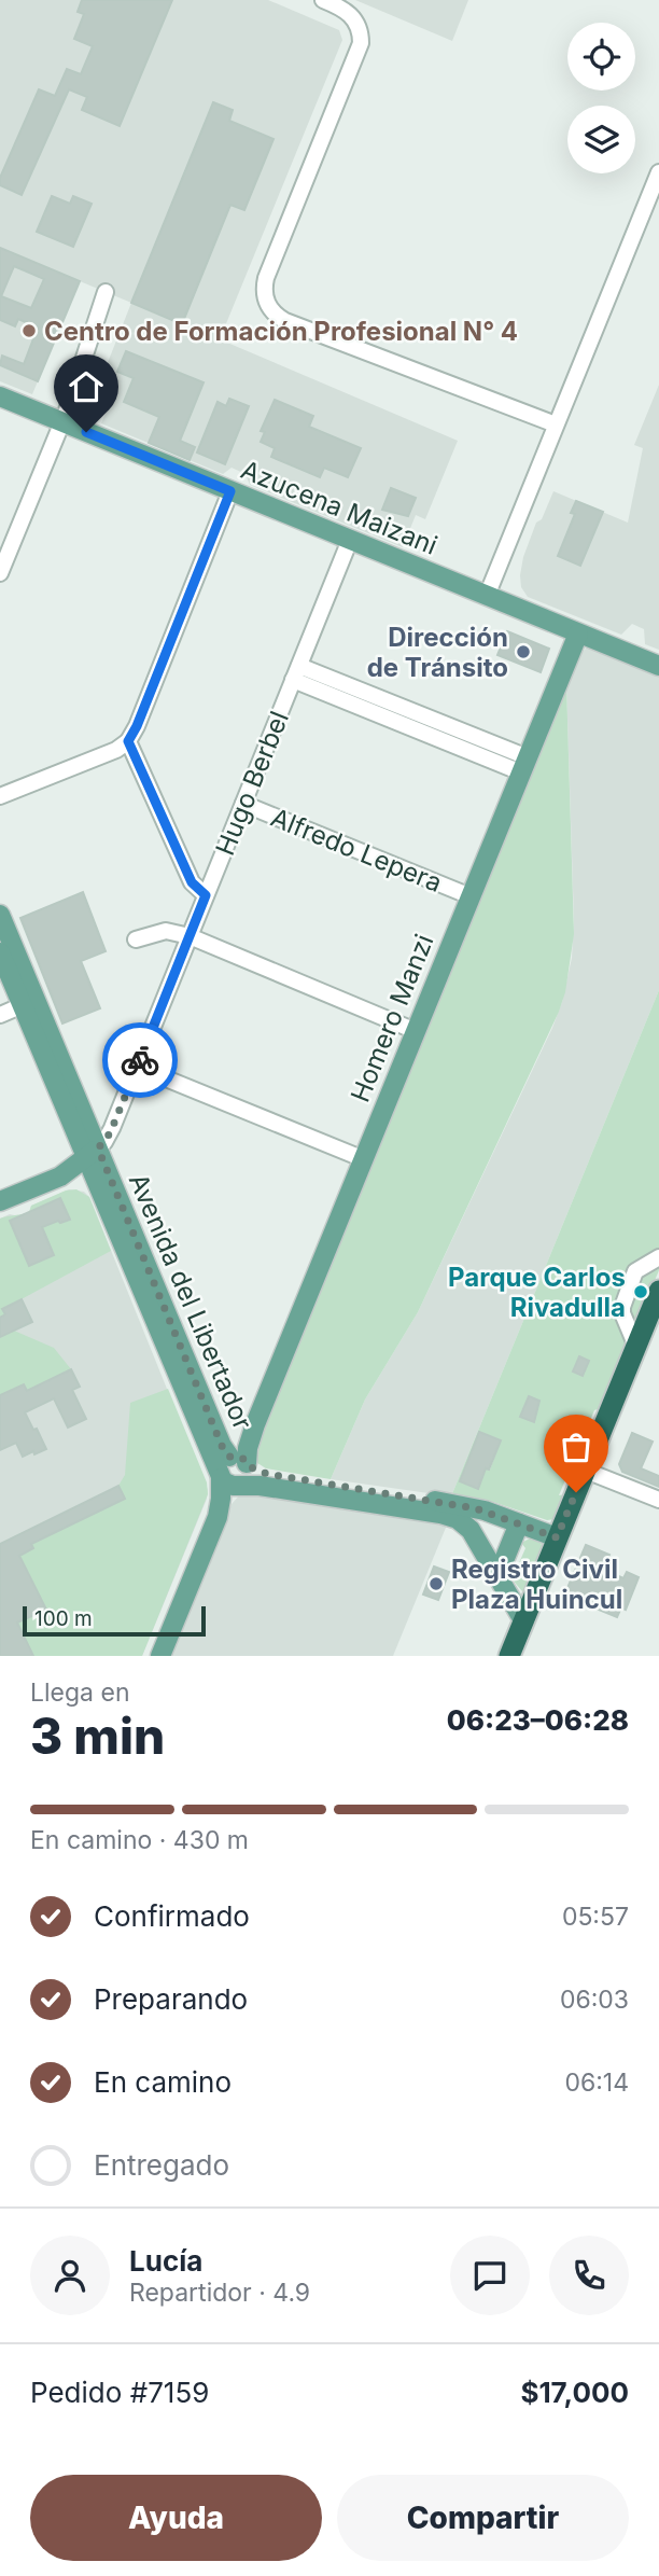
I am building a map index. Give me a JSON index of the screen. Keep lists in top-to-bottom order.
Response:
{
  "streets": {
    "main road": ["Azucena Maizani", "Homero Manzi", "Avenida del Libertador"],
    "street": ["Hugo Berbel", "Alfredo Lepera"]
  },
  "crossings": [
    ["Azucena Maizani", "Hugo Berbel"],
    ["Azucena Maizani", "Homero Manzi"],
    ["Hugo Berbel", "Alfredo Lepera"],
    ["Hugo Berbel", "Avenida del Libertador"],
    ["Alfredo Lepera", "Homero Manzi"],
    ["Homero Manzi", "Avenida del Libertador"]
  ],
  "places": [
    "Centro de Formación Profesional N° 4",
    "Dirección de Tránsito",
    "Parque Carlos Rivadulla",
    "Registro Civil Plaza Huincul"
  ],
  "scale_bar": "100 m",
  "page": {
    "scale": "100 m",
    "heading": ["3 min", "Llega en", "06:23–06:28"],
    "panel": [
      "Lucía",
      "Repartidor · 4.9",
      "Pedido #7159",
      "$17,000"
    ],
    "bar": "En camino · 430 m",
    "list": [
      ["Confirmado", "05:57"],
      ["Preparando", "06:03"],
      ["En camino", "06:14"],
      "Entregado"
    ],
    "buttons": ["Ayuda", "Compartir"]
  }
}
